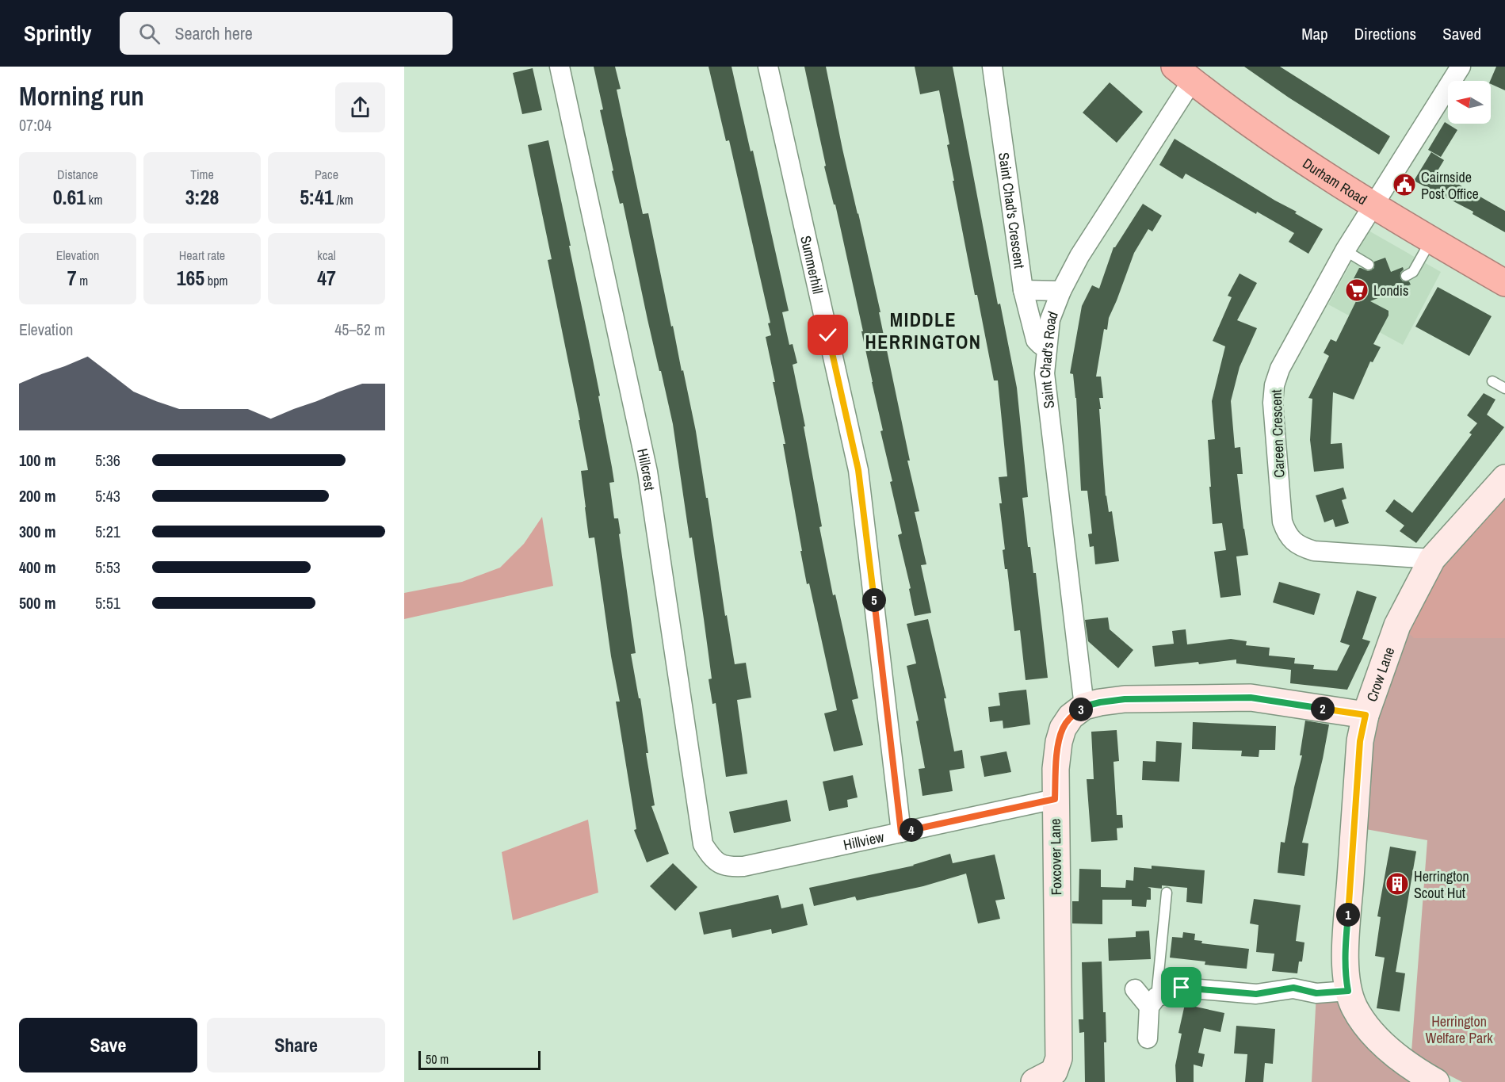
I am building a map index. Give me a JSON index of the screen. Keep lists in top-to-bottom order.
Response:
{
  "streets": {
    "highway": ["Durham Road"],
    "street": [
      "Saint Chad's Crescent",
      "Summerhill",
      "Saint Chad's Road",
      "Careen Crescent",
      "Hillcrest",
      "Crow Lane",
      "Hillview",
      "Foxcover Lane"
    ]
  },
  "crossings": [
    ["Durham Road", "Saint Chad's Road"],
    ["Durham Road", "Careen Crescent"],
    ["Saint Chad's Crescent", "Saint Chad's Road"],
    ["Summerhill", "Hillview"],
    ["Saint Chad's Road", "Foxcover Lane"],
    ["Careen Crescent", "Crow Lane"],
    ["Hillcrest", "Hillview"],
    ["Hillview", "Foxcover Lane"]
  ],
  "districts": ["MIDDLE HERRINGTON"],
  "parks": ["Herrington Welfare Park"],
  "places": {
    "public building": ["Cairnside Post Office"],
    "supermarket": ["Londis"],
    "building": ["Herrington Scout Hut"]
  },
  "scale_bar": "50 m",
  "north": "left",
  "page": {
    "header": "Sprintly",
    "search": "Search here",
    "nav": ["Map", "Directions", "Saved"],
    "heading": ["Morning run", "07:04"],
    "stats": [
      ["Distance", "0.61 km"],
      ["Time", "3:28"],
      ["Pace", "5:41 /km"],
      ["Elevation", "7 m"],
      ["Heart rate", "165 bpm"],
      ["kcal", "47"]
    ],
    "chart": ["Elevation", "45–52 m"],
    "list": [
      {
        "name": "100 m",
        "note": "5:36"
      },
      {
        "name": "200 m",
        "note": "5:43"
      },
      {
        "name": "300 m",
        "note": "5:21"
      },
      {
        "name": "400 m",
        "note": "5:53"
      },
      {
        "name": "500 m",
        "note": "5:51"
      }
    ],
    "pins": [
      "5",
      "2",
      "3",
      "4",
      "1"
    ],
    "buttons": ["Save", "Share"],
    "scale": "50 m"
  }
}
